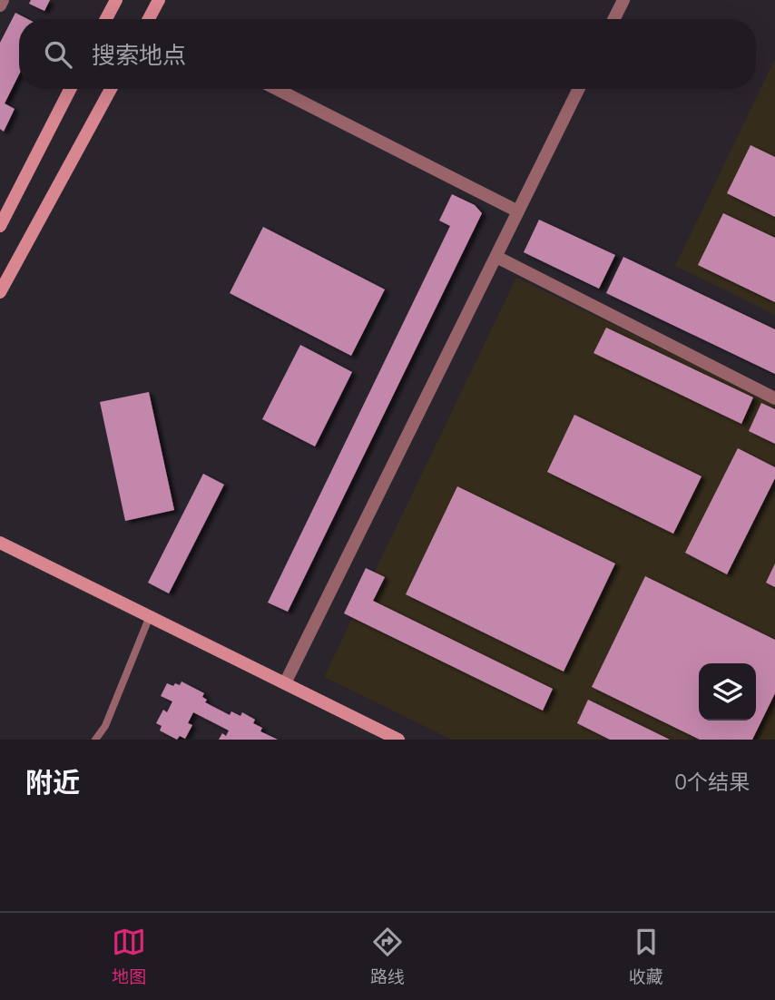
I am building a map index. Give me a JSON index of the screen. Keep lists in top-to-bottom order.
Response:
{
  "page": {
    "search": "搜索地点",
    "heading": ["附近", "0个结果"],
    "nav": ["地图", "路线", "收藏"]
  }
}
